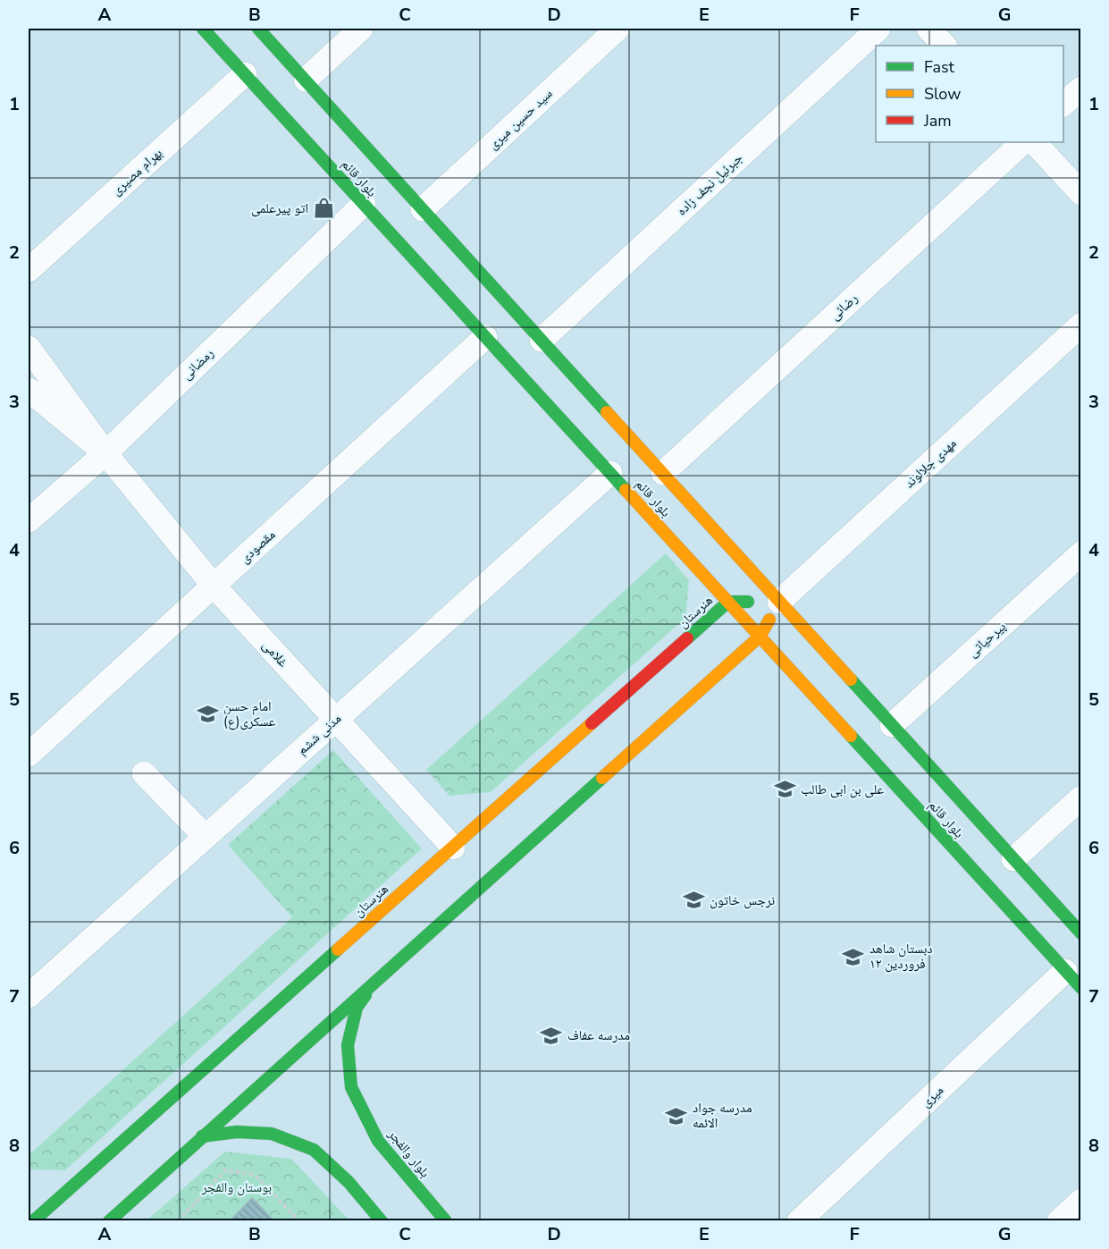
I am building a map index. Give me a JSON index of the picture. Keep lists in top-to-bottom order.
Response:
{
  "streets": {
    "main road": ["بلوار قائم", "هنرستان", "بلوار والفجر"],
    "street": [
      "سید حسین میری",
      "بهرام مصیری",
      "جبرئیل نجف زاده",
      "رضائی",
      "رمضانی",
      "مهدی جلالوند",
      "مقصودی",
      "پیرحیاتی",
      "غلامی",
      "مدنی ششم",
      "میری"
    ]
  },
  "crossings": [
    ["سید حسین میری", "بلوار قائم"],
    ["بهرام مصیری", "بلوار قائم"],
    ["بلوار قائم", "جبرئیل نجف زاده"],
    ["بلوار قائم", "رضائی"],
    ["بلوار قائم", "رمضانی"],
    ["بلوار قائم", "مهدی جلالوند"],
    ["بلوار قائم", "مقصودی"],
    ["بلوار قائم", "هنرستان"],
    ["بلوار قائم", "پیرحیاتی"],
    ["بلوار قائم", "مدنی ششم"],
    ["بلوار قائم", "میری"],
    ["رمضانی", "غلامی"],
    ["مهدی جلالوند", "هنرستان"],
    ["مقصودی", "غلامی"],
    ["هنرستان", "غلامی"],
    ["غلامی", "مدنی ششم"]
  ],
  "parks": ["بوستان والفجر"],
  "places": {
    "shop": ["اتو پیرعلمی"],
    "school or university": [
      "امام حسن عسکری(ع)",
      "علی بن ابی طالب",
      "نرجس خاتون",
      "دبستان شاهد ۱۲ فروردین",
      "مدرسه عفاف",
      "مدرسه جواد الائمه"
    ]
  },
  "legend": ["Fast", "Slow", "Jam"],
  "grid": {
    "columns": [
      "A",
      "B",
      "C",
      "D",
      "E",
      "F",
      "G"
    ],
    "rows": [
      "1",
      "2",
      "3",
      "4",
      "5",
      "6",
      "7",
      "8"
    ]
  }
}
